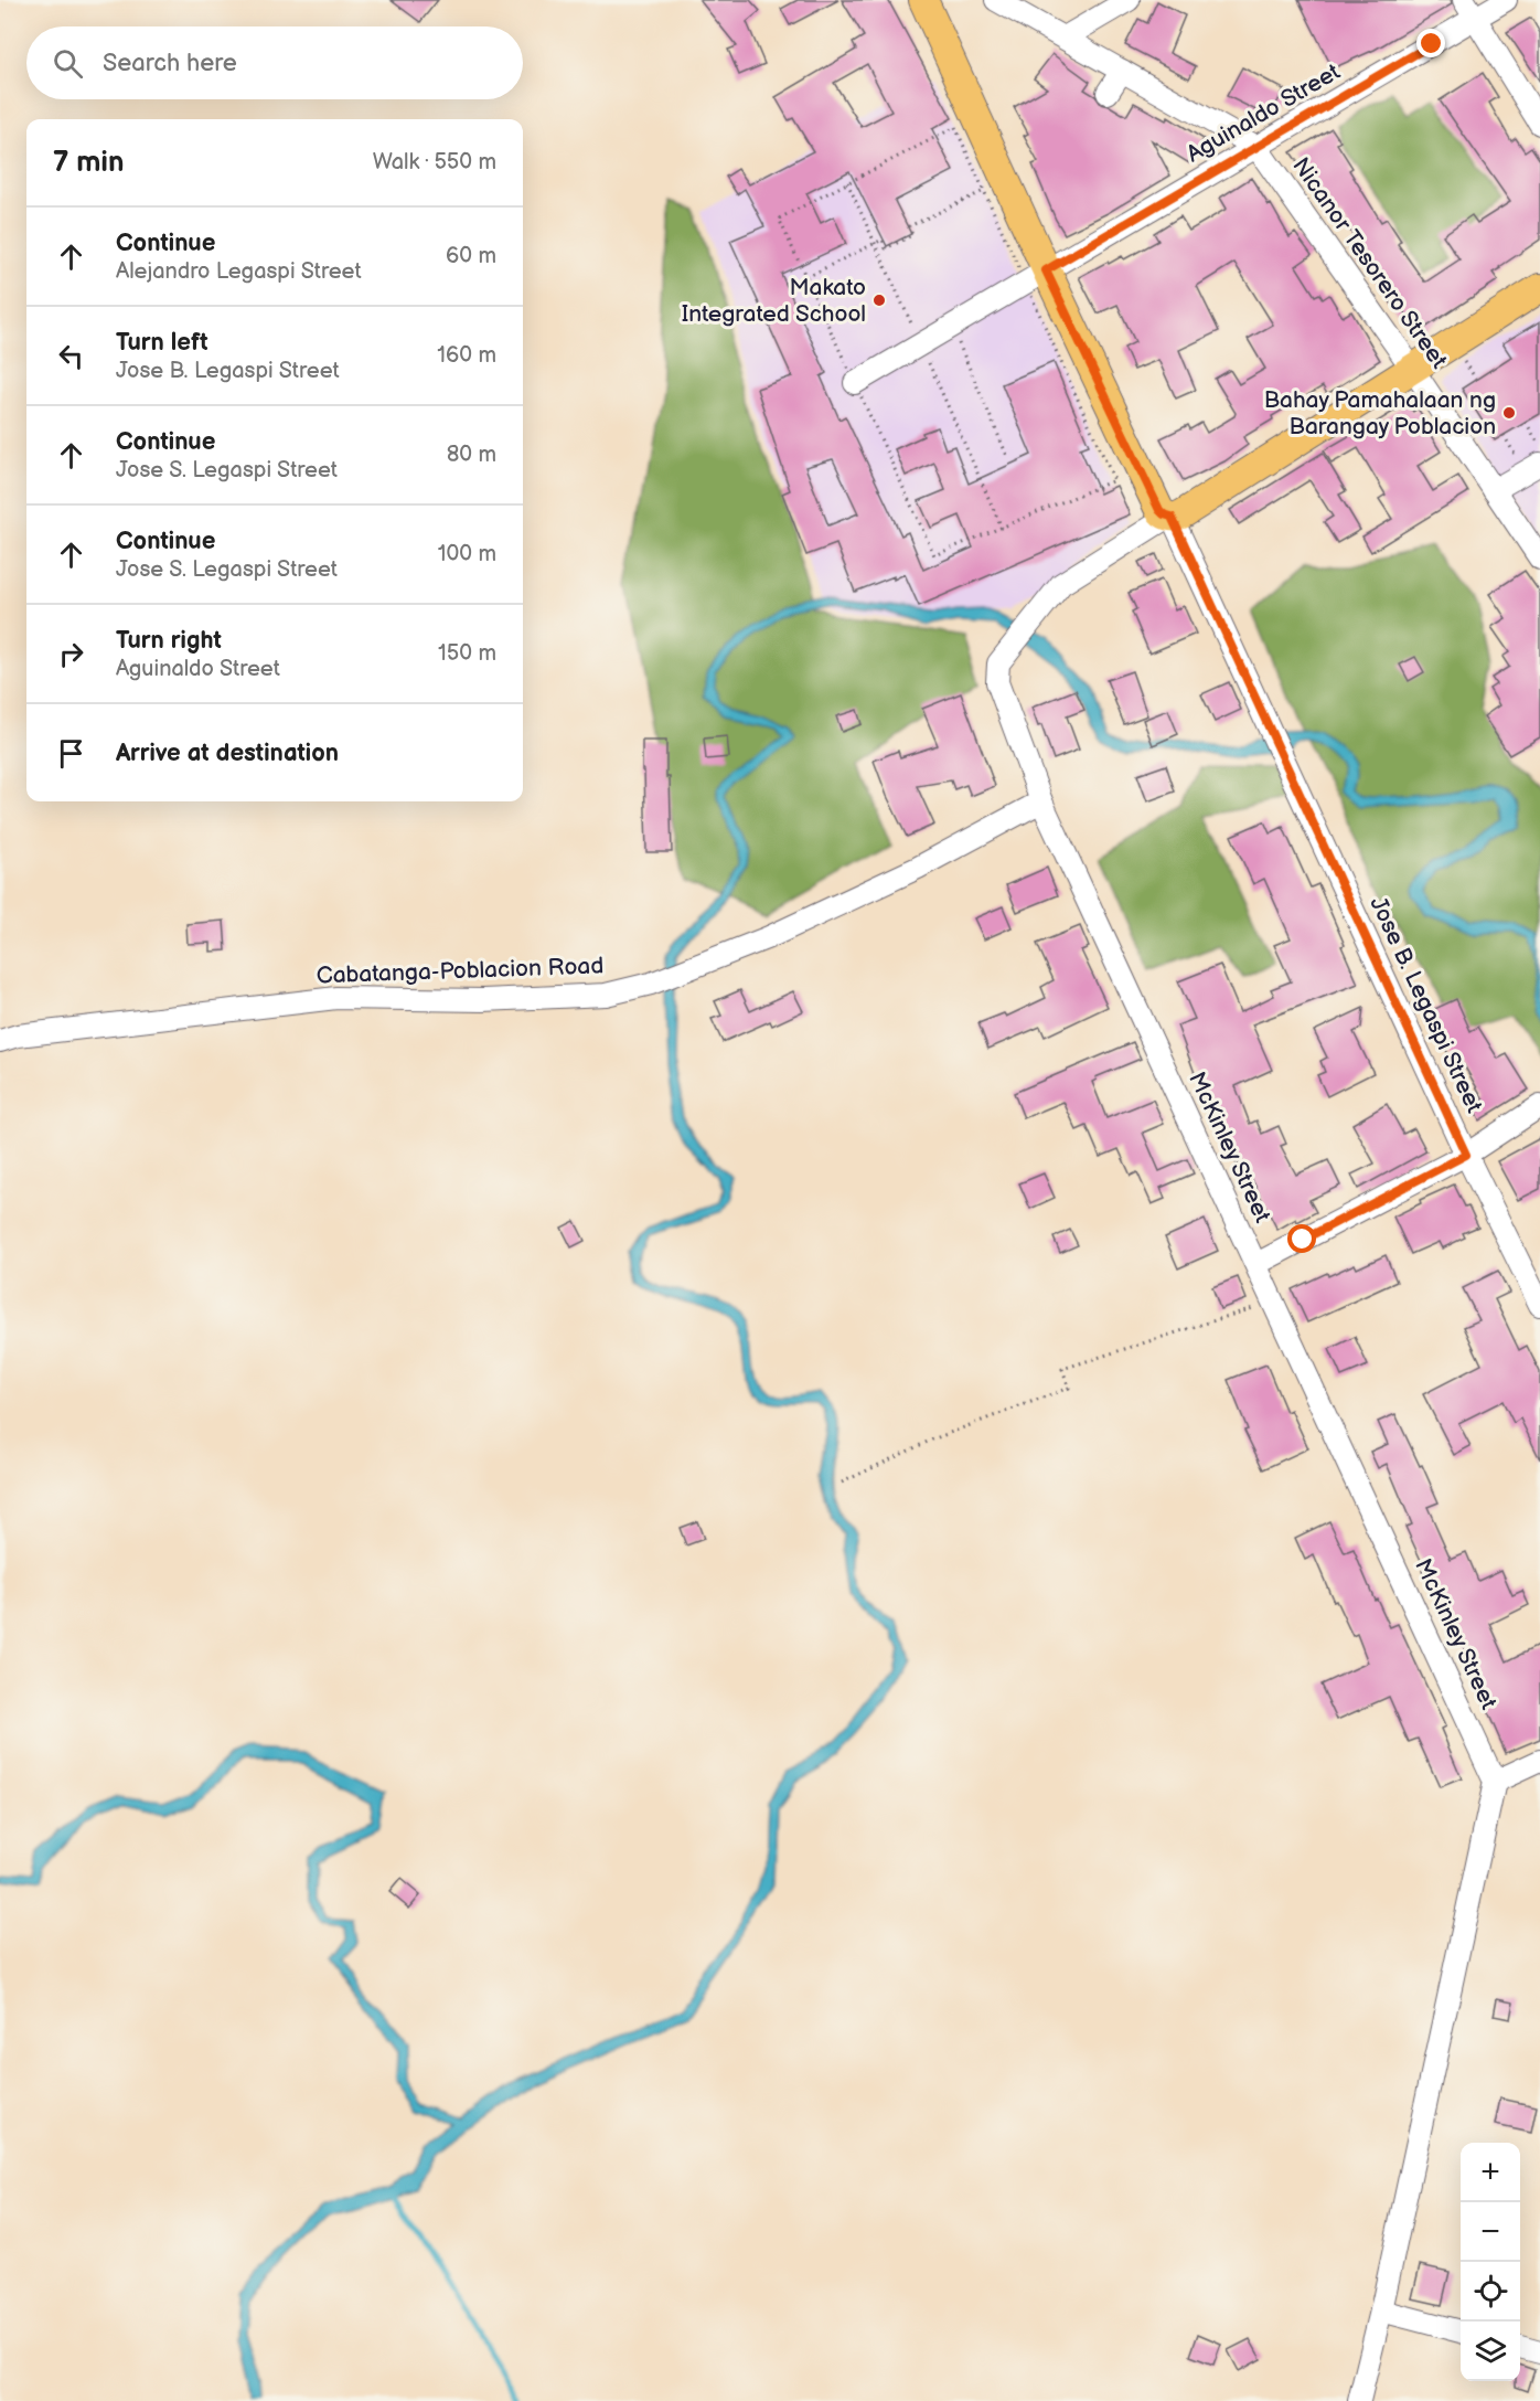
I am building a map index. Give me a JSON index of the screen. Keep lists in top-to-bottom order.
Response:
{
  "streets": {
    "street": [
      "Aguinaldo Street",
      "Nicanor Tesorero Street",
      "Cabatanga-Poblacion Road",
      "Jose B. Legaspi Street",
      "McKinley Street"
    ]
  },
  "crossings": [
    ["Aguinaldo Street", "Nicanor Tesorero Street"],
    ["Cabatanga-Poblacion Road", "McKinley Street"],
    ["Jose B. Legaspi Street", "McKinley Street"]
  ],
  "places": ["Makato Integrated School", "Bahay Pamahalaan ng Barangay Poblacion"],
  "page": {
    "search": "Search here",
    "heading": ["7 min", "Walk · 550 m"],
    "list": [
      ["Continue", "Alejandro Legaspi Street", "60 m"],
      ["Turn left", "Jose B. Legaspi Street", "160 m"],
      ["Continue", "Jose S. Legaspi Street", "80 m"],
      ["Continue", "Jose S. Legaspi Street", "100 m"],
      ["Turn right", "Aguinaldo Street", "150 m"],
      "Arrive at destination"
    ],
    "map_buttons": ["+", "−"]
  }
}
